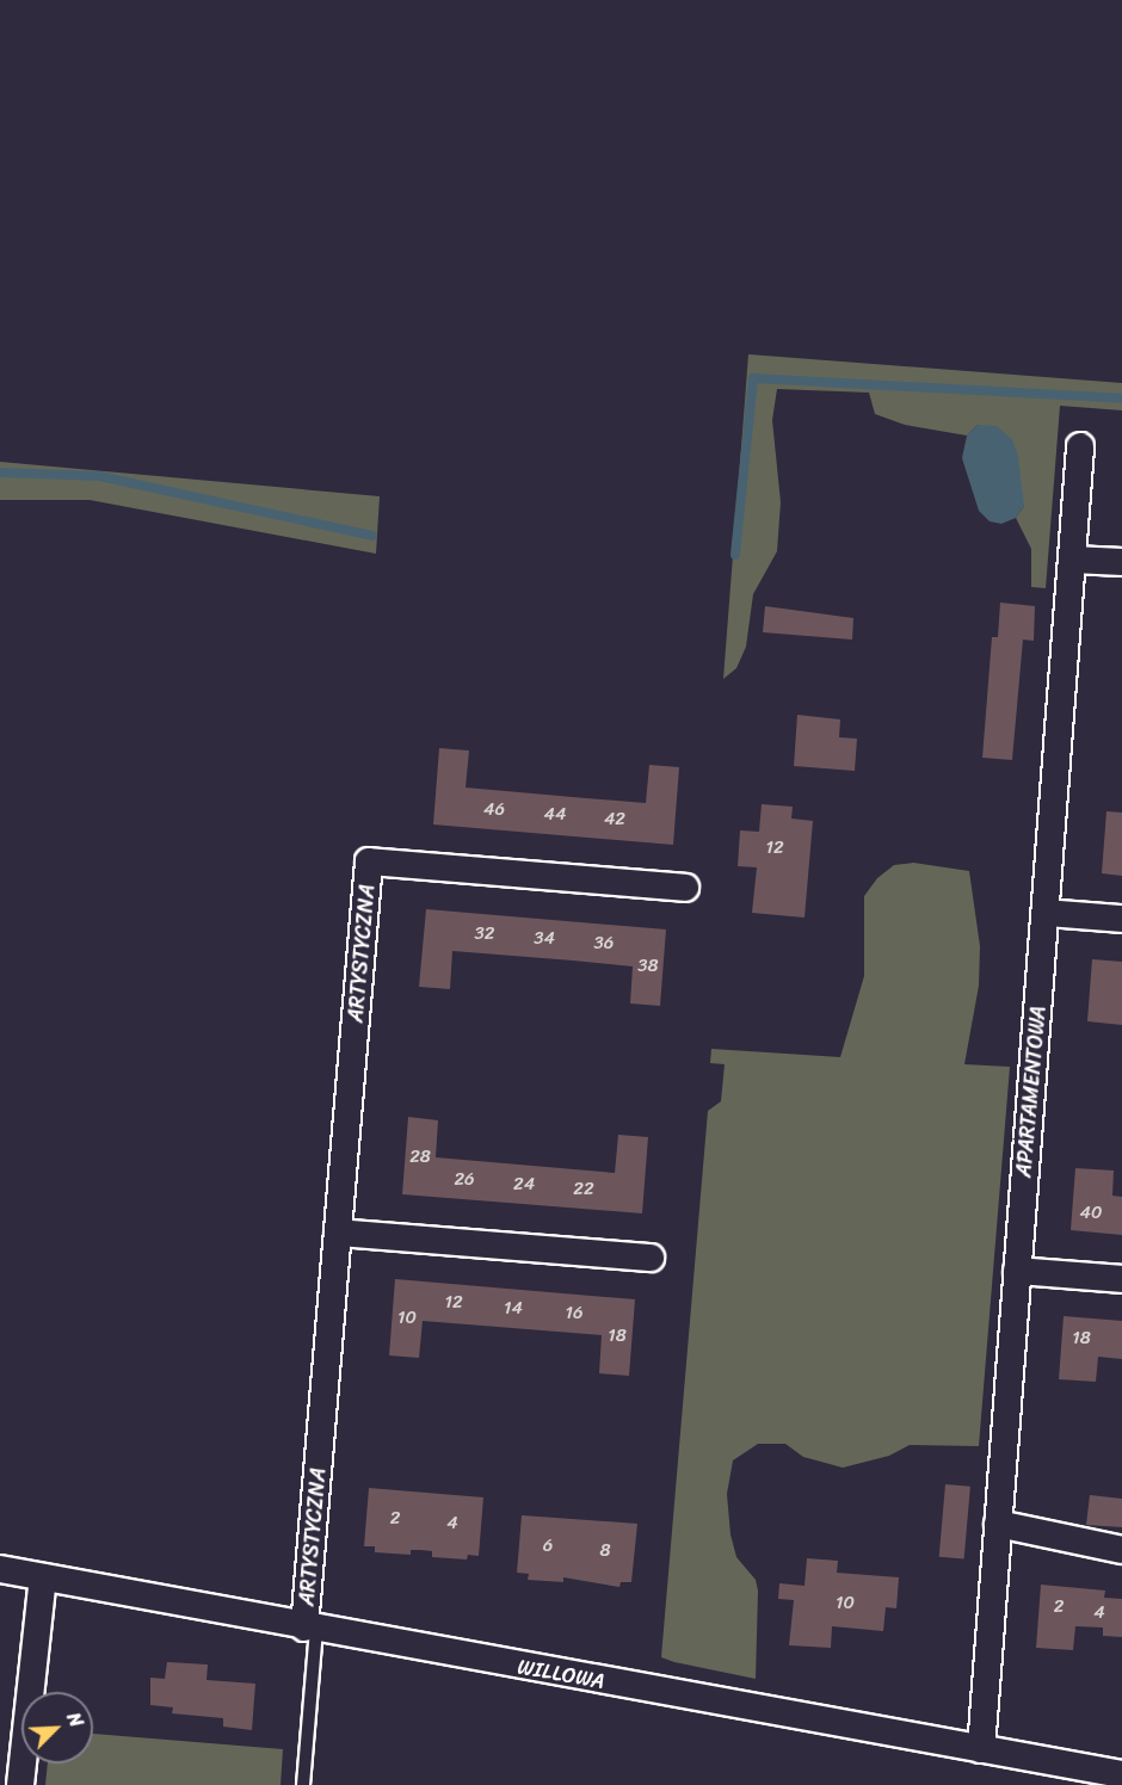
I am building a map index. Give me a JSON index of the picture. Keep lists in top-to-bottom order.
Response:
{
  "streets": {
    "street": ["ARTYSTYCZNA", "APARTAMENTOWA", "WILLOWA"]
  },
  "crossings": [
    ["ARTYSTYCZNA", "WILLOWA"],
    ["APARTAMENTOWA", "WILLOWA"]
  ],
  "house_numbers": [
    "46",
    "44",
    "42",
    "12",
    "32",
    "34",
    "36",
    "38",
    "28",
    "26",
    "24",
    "22",
    "40",
    "12",
    "14",
    "16",
    "10",
    "18",
    "18",
    "2",
    "4",
    "6",
    "8",
    "10",
    "2",
    "4"
  ],
  "north": "top right"
}
